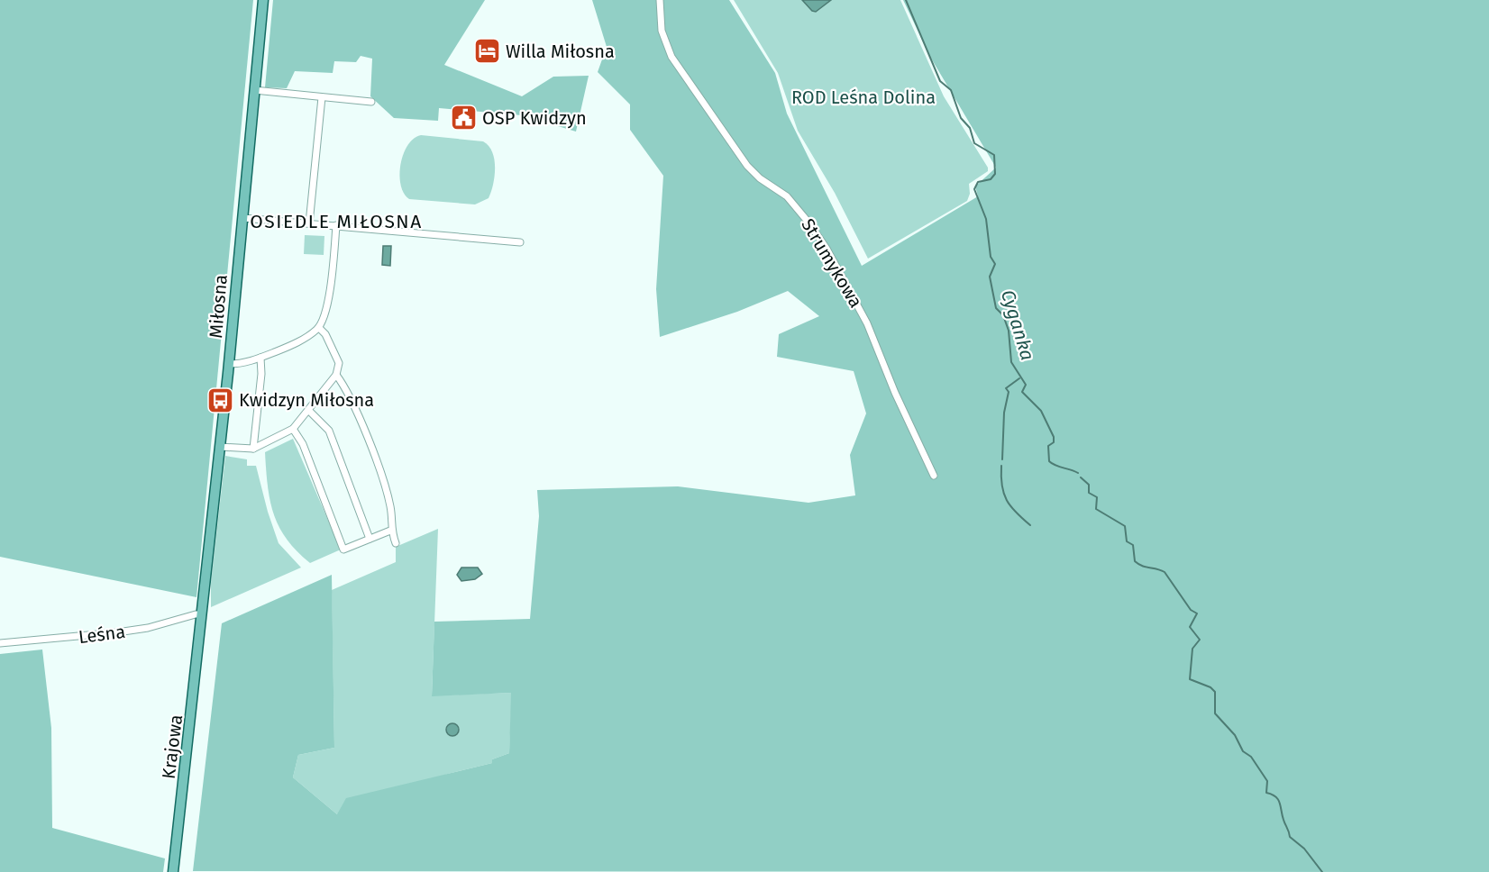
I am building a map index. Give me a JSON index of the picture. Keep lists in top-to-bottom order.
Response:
{
  "streets": {
    "main road": ["Miłosna", "Krajowa"],
    "street": ["Strumykowa", "Leśna"]
  },
  "crossings": [
    ["Miłosna", "Leśna"],
    ["Miłosna", "Krajowa"],
    ["Leśna", "Krajowa"]
  ],
  "districts": ["OSIEDLE MIŁOSNA"],
  "water": ["Cyganka"],
  "parks": ["ROD Leśna Dolina"],
  "places": {
    "hotel": ["Willa Miłosna"],
    "public building": ["OSP Kwidzyn"],
    "bus stop": ["Kwidzyn Miłosna"]
  }
}
